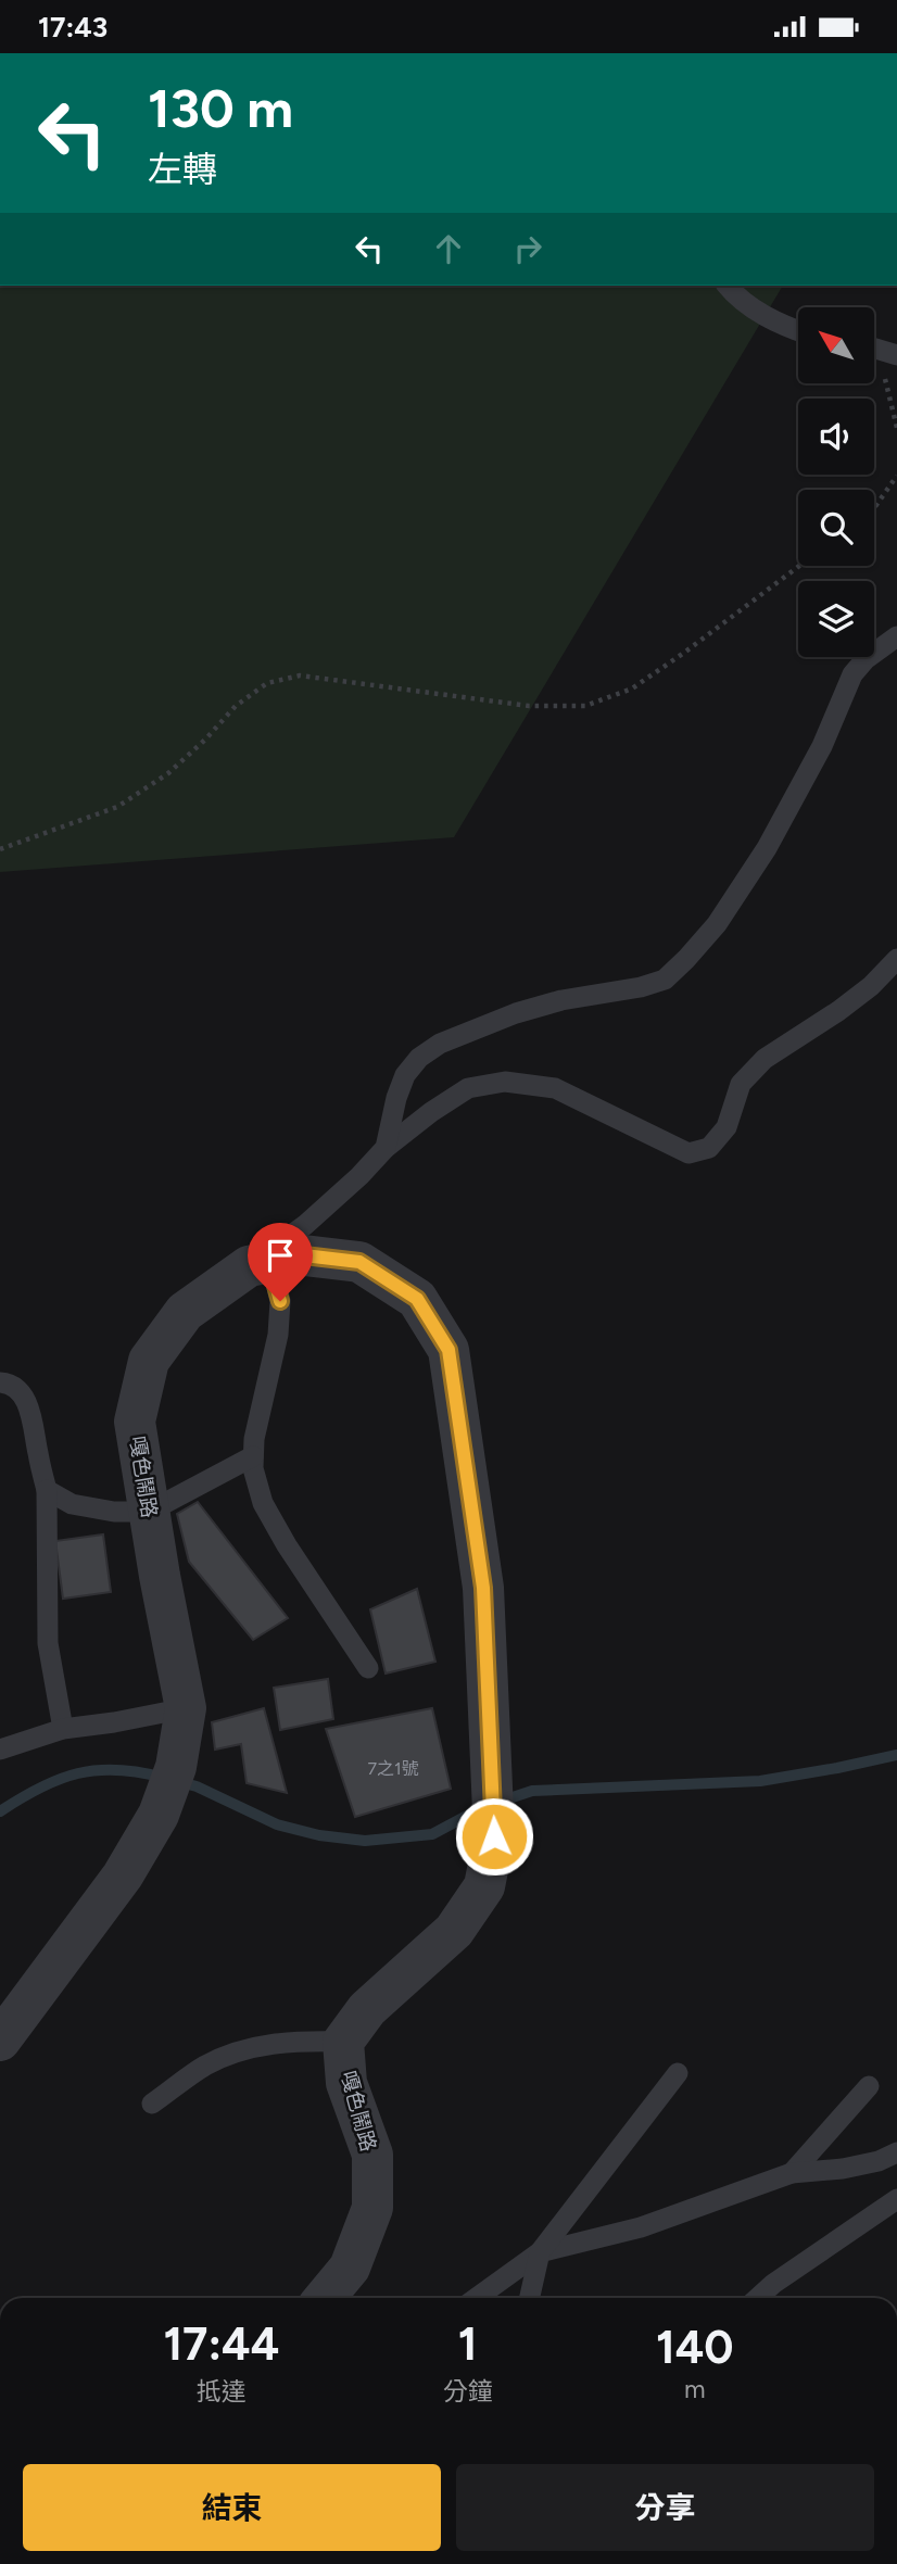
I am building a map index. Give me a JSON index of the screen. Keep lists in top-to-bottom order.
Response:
{
  "streets": {
    "street": ["嘎色鬧路"]
  },
  "house_numbers": ["7之1號"],
  "north": "top left",
  "page": {
    "status": "17:43",
    "turn": ["130 m", "左轉"],
    "eta": [
      "17:44",
      "抵達",
      "1",
      "分鐘",
      "140",
      "m"
    ],
    "buttons": ["結束", "分享"]
  }
}
